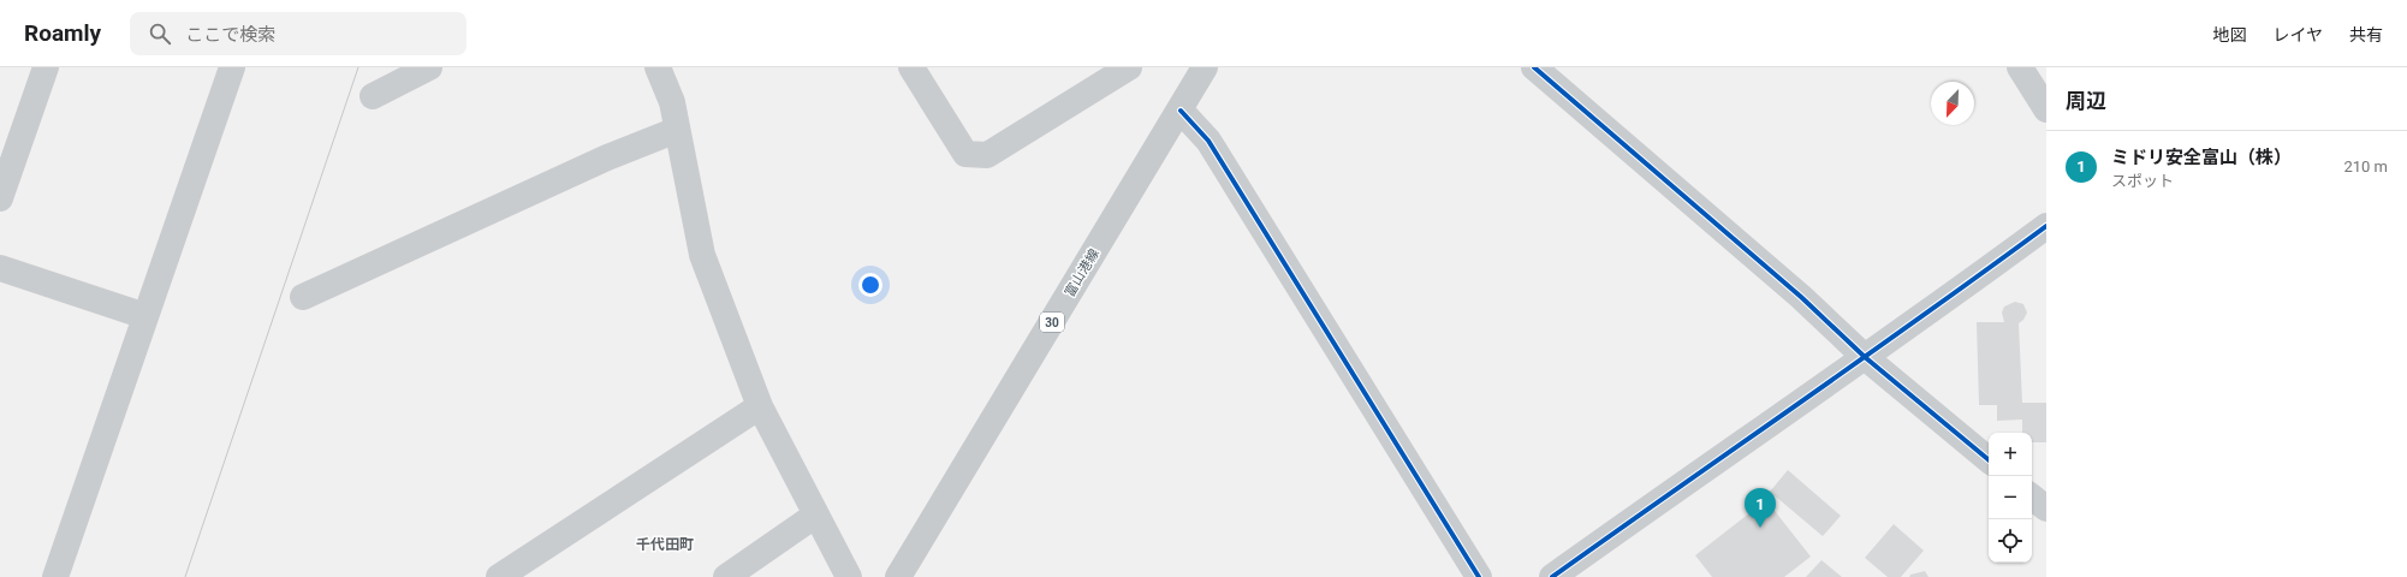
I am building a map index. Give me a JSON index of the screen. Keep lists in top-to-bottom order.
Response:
{
  "streets": {
    "main road": ["富山港線", "30"]
  },
  "districts": ["千代田町"],
  "north": "bottom left",
  "page": {
    "header": "Roamly",
    "search": "ここで検索",
    "nav": ["地図", "レイヤ", "共有"],
    "heading": "周辺",
    "list": [
      {
        "mark": "1",
        "name": "ミドリ安全富山（株）",
        "note": "スポット",
        "value": "210 m"
      }
    ],
    "map_buttons": ["+", "−"],
    "pins": "1"
  }
}
